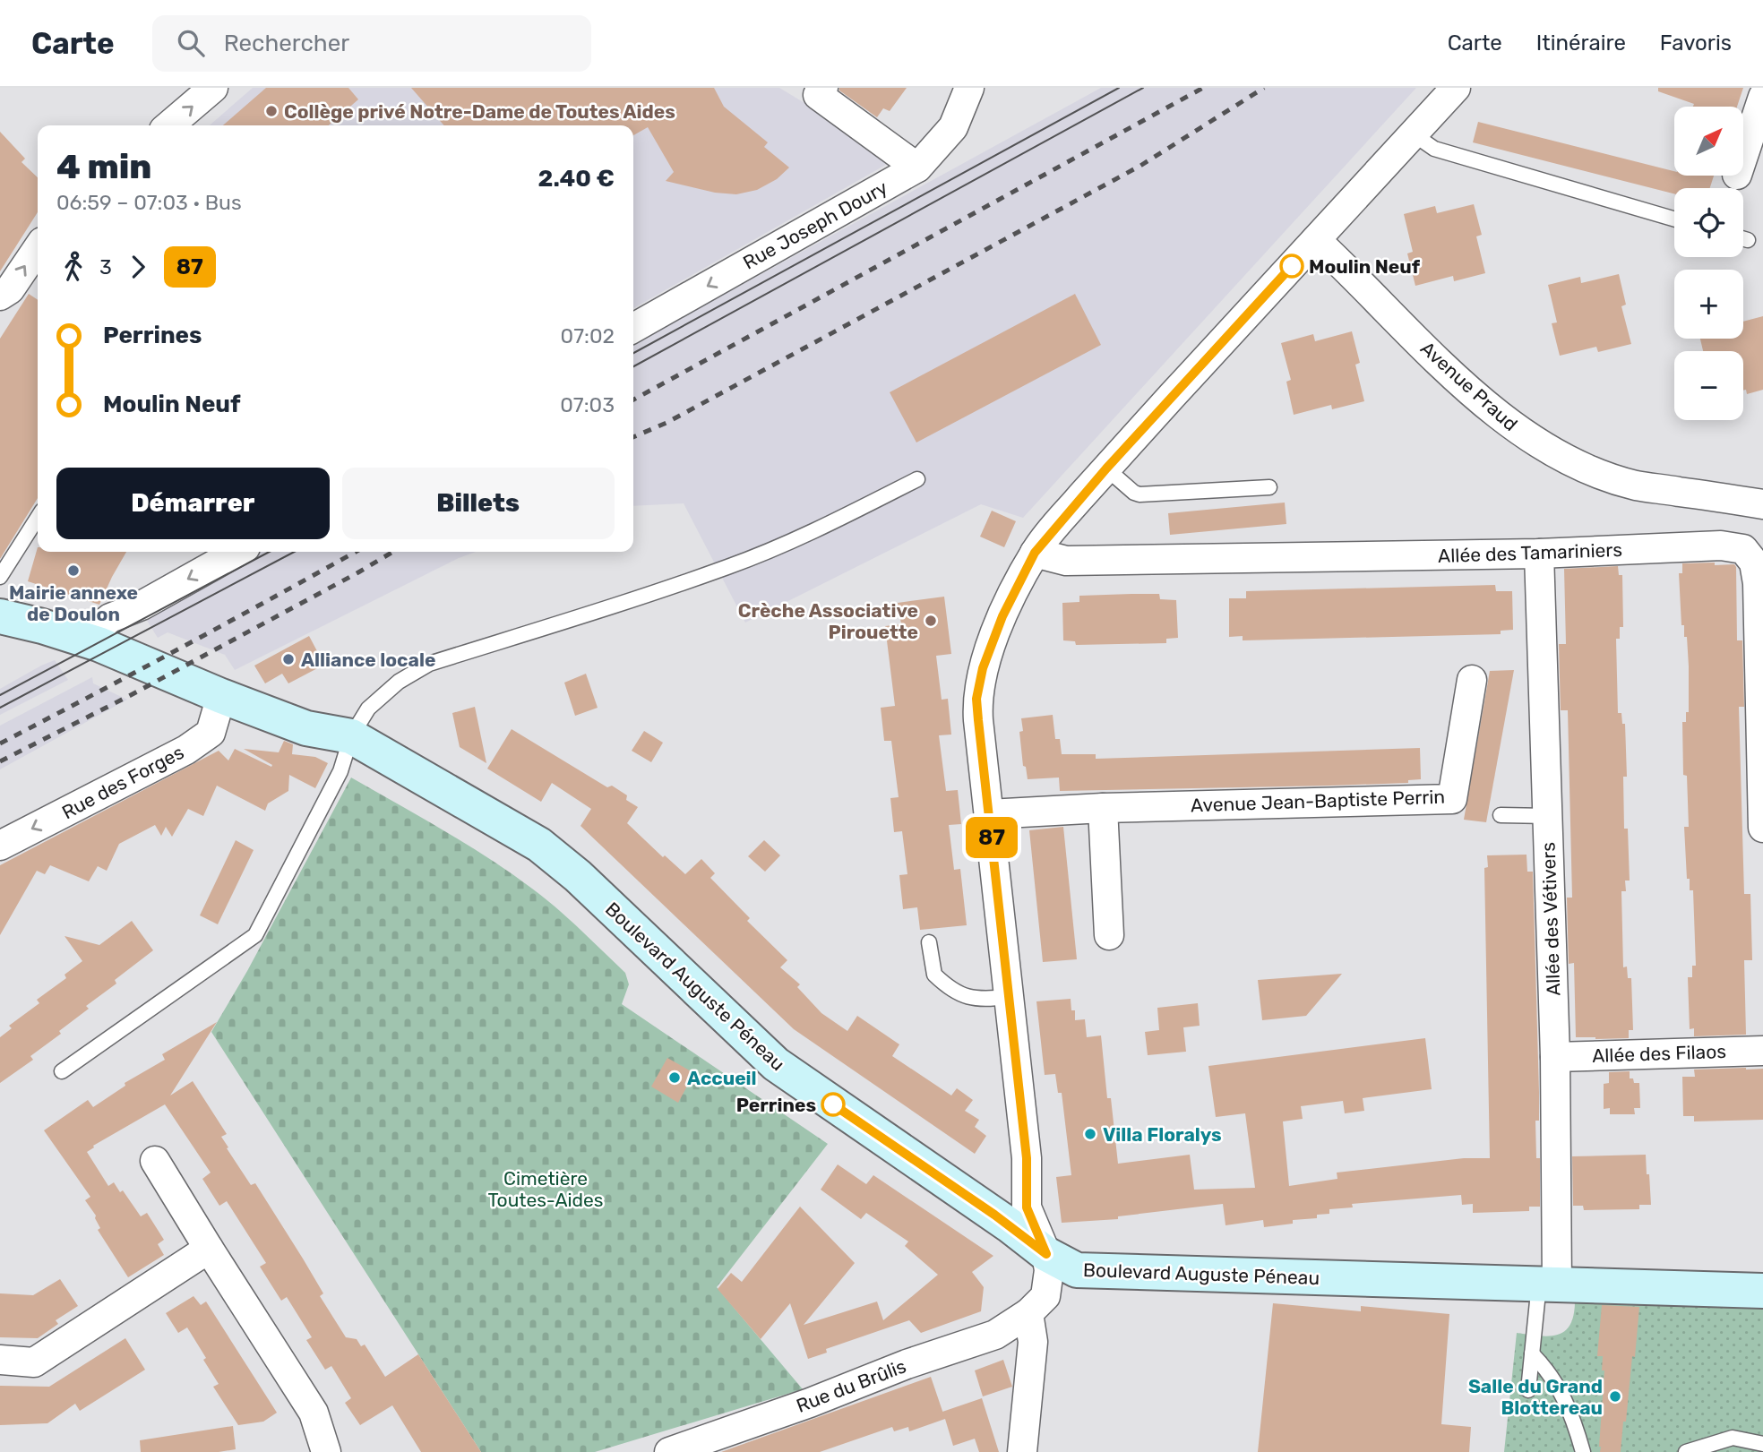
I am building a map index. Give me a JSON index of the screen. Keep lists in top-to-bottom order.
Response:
{
  "streets": {
    "street": [
      "Rue Joseph Doury",
      "Avenue Praud",
      "Allée des Tamariniers",
      "Rue des Forges",
      "Avenue Jean-Baptiste Perrin",
      "Allée des Vétivers",
      "Boulevard Auguste Péneau",
      "Allée des Filaos",
      "Rue du Brûlis"
    ]
  },
  "crossings": [
    ["Allée des Tamariniers", "Allée des Vétivers"],
    ["Rue des Forges", "Boulevard Auguste Péneau"],
    ["Allée des Vétivers", "Boulevard Auguste Péneau"],
    ["Allée des Vétivers", "Allée des Filaos"]
  ],
  "one_way": ["Rue Joseph Doury", "Rue des Forges"],
  "parks": ["Cimetière Toutes-Aides"],
  "places": [
    "Collège privé Notre-Dame de Toutes Aides",
    "Moulin Neuf",
    "Mairie annexe de Doulon",
    "Crèche Associative Pirouette",
    "Alliance locale",
    "Accueil",
    "Perrines",
    "Villa Floralys",
    "Salle du Grand Blottereau"
  ],
  "lines": ["bus line 87"],
  "north": "top right",
  "page": {
    "header": "Carte",
    "search": "Rechercher",
    "nav": ["Carte", "Itinéraire", "Favoris"],
    "on_map": "87",
    "map_buttons": ["+", "−"],
    "heading": ["4 min", "06:59 – 07:03 · Bus", "2.40 €"],
    "legs": ["3", "87"],
    "list": [
      {
        "name": "Perrines",
        "value": "07:02"
      },
      {
        "name": "Moulin Neuf",
        "value": "07:03"
      }
    ],
    "buttons": ["Démarrer", "Billets"]
  }
}
